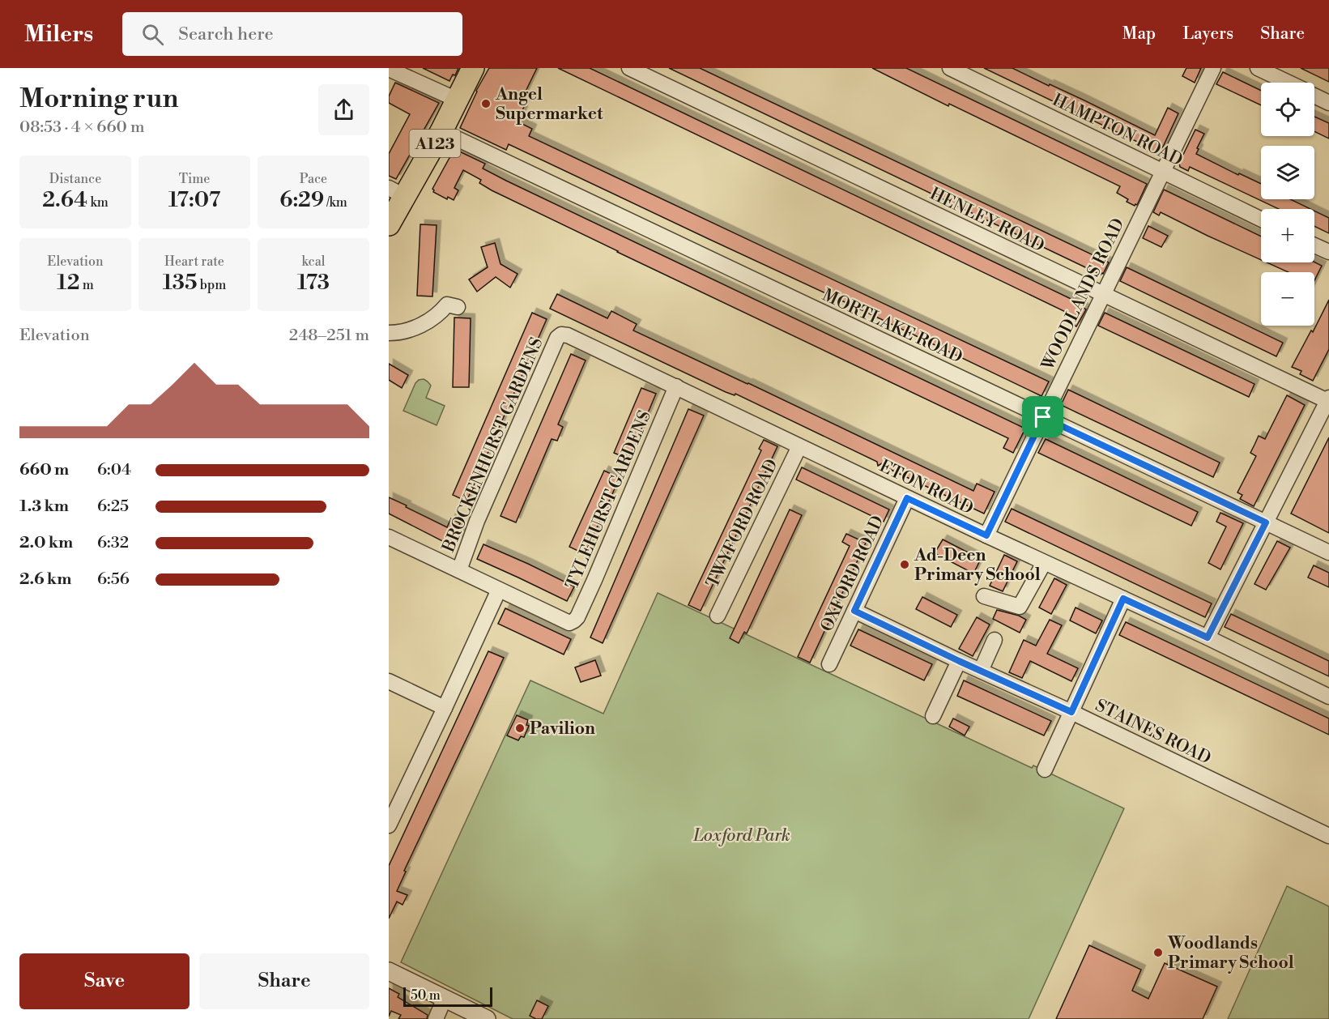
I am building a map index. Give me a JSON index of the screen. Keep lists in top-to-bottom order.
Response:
{
  "streets": {
    "main road": ["A123"],
    "street": [
      "HAMPTON ROAD",
      "HENLEY ROAD",
      "WOODLANDS ROAD",
      "MORTLAKE ROAD",
      "BROCKENHURST GARDENS",
      "ETON ROAD",
      "TYLEHURST GARDENS",
      "TWYFORD ROAD",
      "OXFORD ROAD",
      "STAINES ROAD"
    ]
  },
  "crossings": [
    ["HAMPTON ROAD", "WOODLANDS ROAD"],
    ["A123", "MORTLAKE ROAD"],
    ["HENLEY ROAD", "WOODLANDS ROAD"],
    ["WOODLANDS ROAD", "MORTLAKE ROAD"],
    ["WOODLANDS ROAD", "ETON ROAD"],
    ["BROCKENHURST GARDENS", "ETON ROAD"],
    ["ETON ROAD", "TYLEHURST GARDENS"],
    ["ETON ROAD", "TWYFORD ROAD"],
    ["ETON ROAD", "OXFORD ROAD"],
    ["OXFORD ROAD", "STAINES ROAD"]
  ],
  "parks": ["Loxford Park"],
  "places": [
    "Angel Supermarket",
    "Ad-Deen Primary School",
    "Pavilion",
    "Woodlands Primary School"
  ],
  "scale_bar": "50 m",
  "page": {
    "header": "Milers",
    "search": "Search here",
    "nav": ["Map", "Layers", "Share"],
    "heading": ["Morning run", "08:53 · 4 × 660 m"],
    "map_buttons": ["+", "−"],
    "stats": [
      ["Distance", "2.64 km"],
      ["Time", "17:07"],
      ["Pace", "6:29 /km"],
      ["Elevation", "12 m"],
      ["Heart rate", "135 bpm"],
      ["kcal", "173"]
    ],
    "chart": ["Elevation", "248–251 m"],
    "list": [
      {
        "name": "660 m",
        "note": "6:04"
      },
      {
        "name": "1.3 km",
        "note": "6:25"
      },
      {
        "name": "2.0 km",
        "note": "6:32"
      },
      {
        "name": "2.6 km",
        "note": "6:56"
      }
    ],
    "buttons": ["Save", "Share"],
    "scale": "50 m"
  }
}
